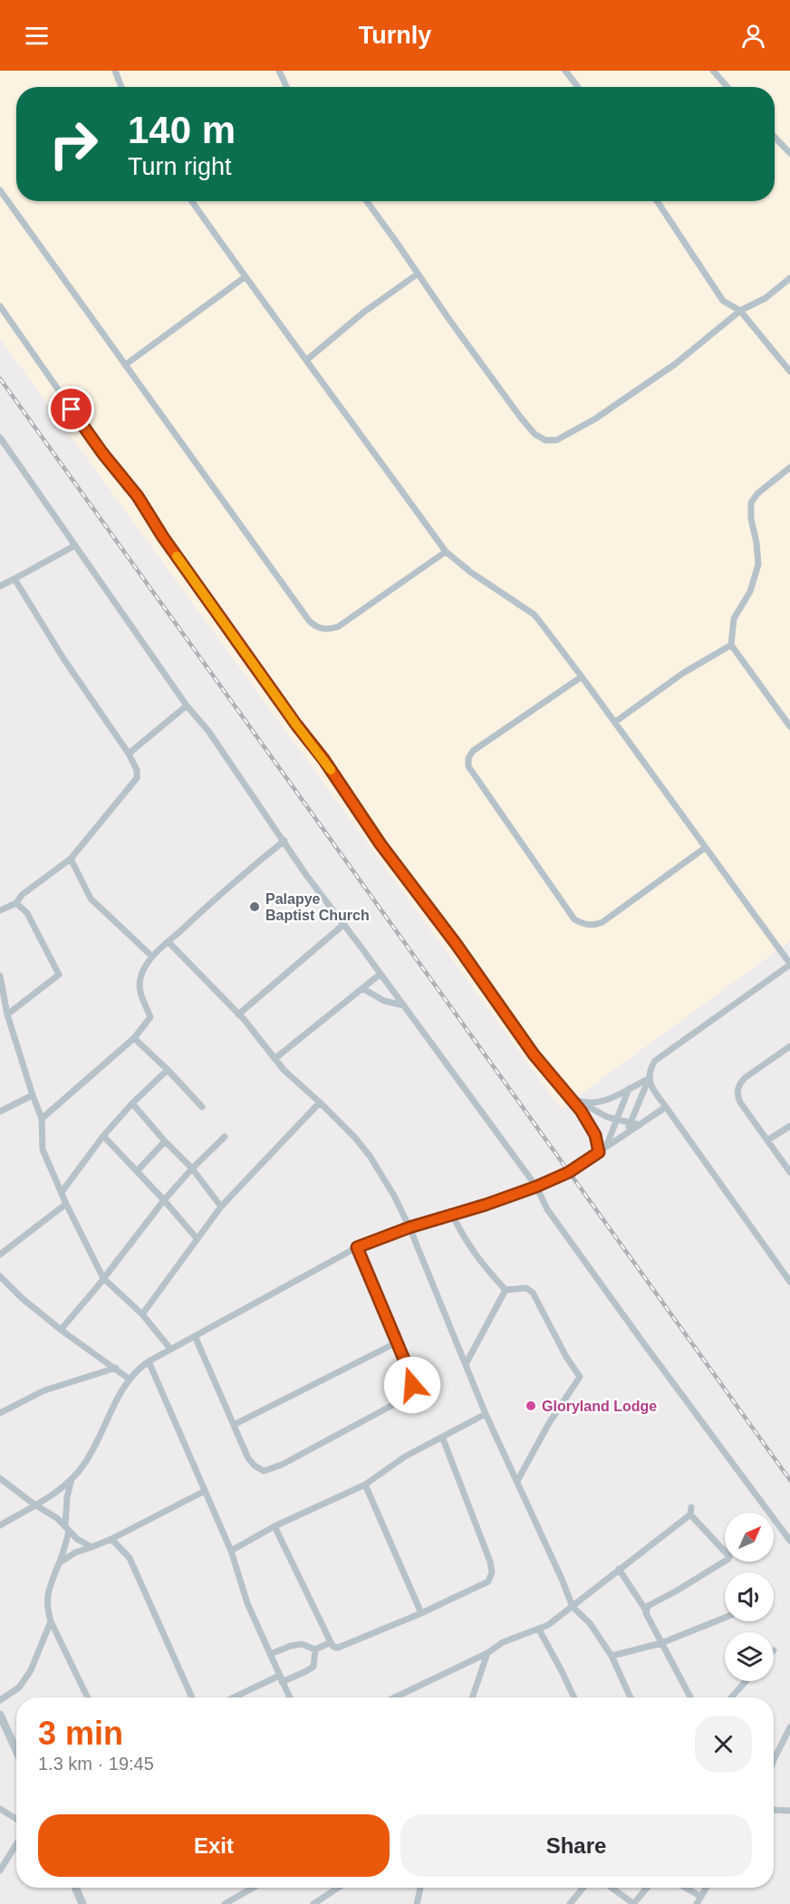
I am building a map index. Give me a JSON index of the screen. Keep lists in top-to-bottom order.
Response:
{
  "places": ["Palapye Baptist Church", "Gloryland Lodge"],
  "north": "top right",
  "page": {
    "header": "Turnly",
    "turn": ["140 m", "Turn right"],
    "heading": ["3 min", "1.3 km · 19:45"],
    "buttons": ["Exit", "Share"]
  }
}
